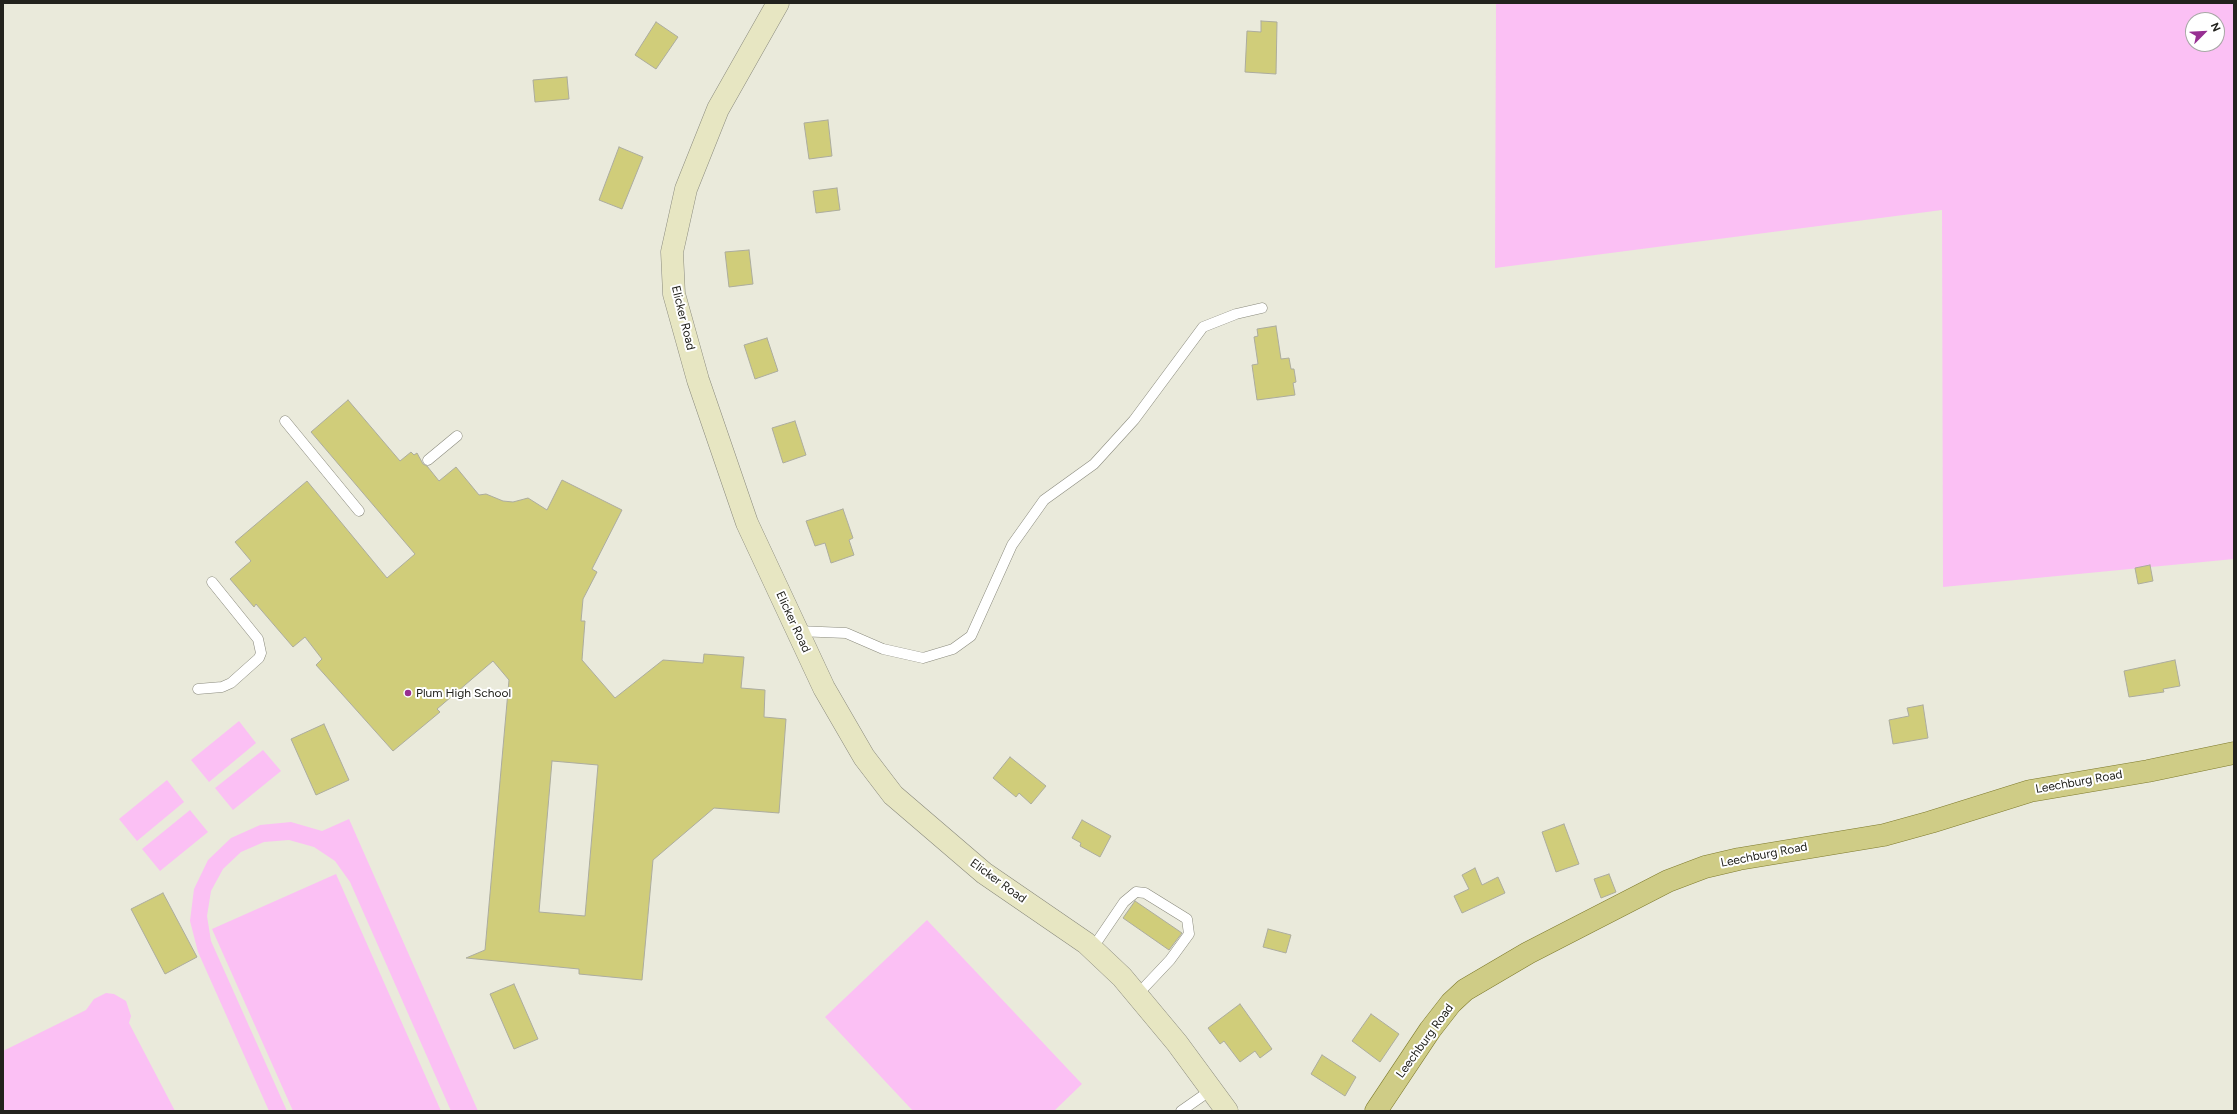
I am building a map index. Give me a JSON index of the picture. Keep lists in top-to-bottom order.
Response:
{
  "streets": {
    "main road": ["Leechburg Road"],
    "street": ["Elicker Road"]
  },
  "places": ["Plum High School"],
  "north": "top right"
}
